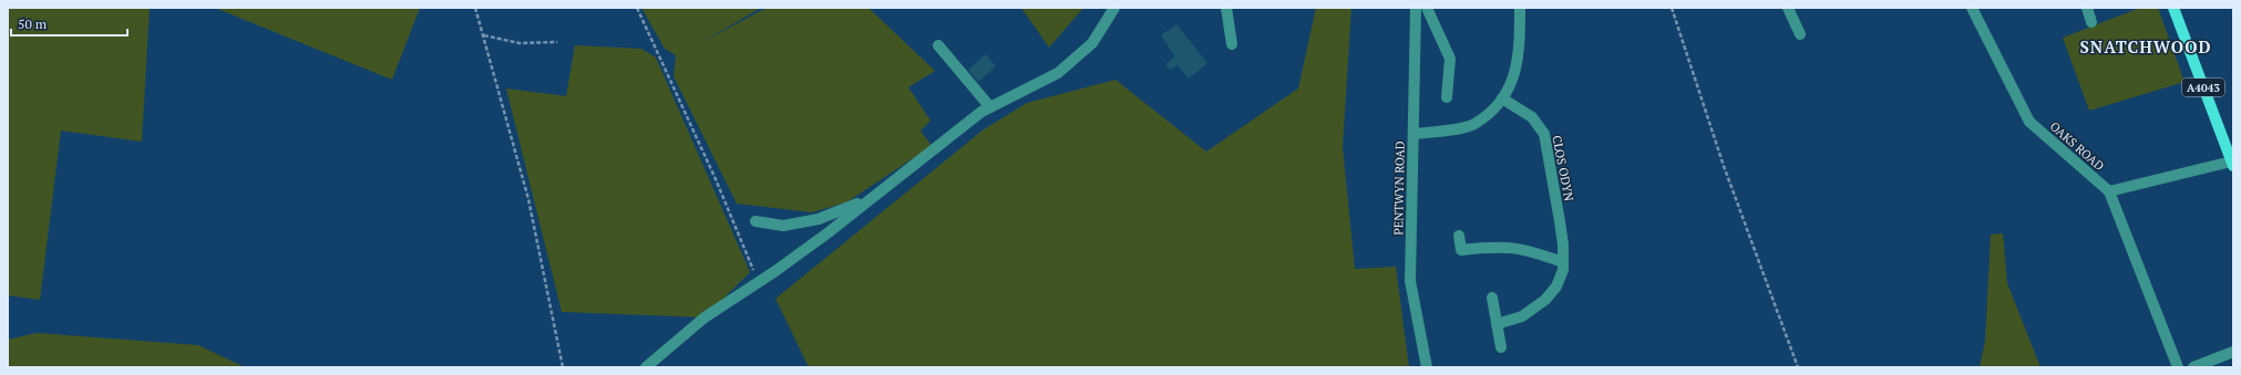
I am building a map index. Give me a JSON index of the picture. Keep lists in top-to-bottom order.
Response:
{
  "streets": {
    "main road": ["A4043"],
    "street": ["OAKS ROAD", "CLOS ODYN", "PENTWYN ROAD"]
  },
  "districts": ["SNATCHWOOD"],
  "scale_bar": "50 m"
}
